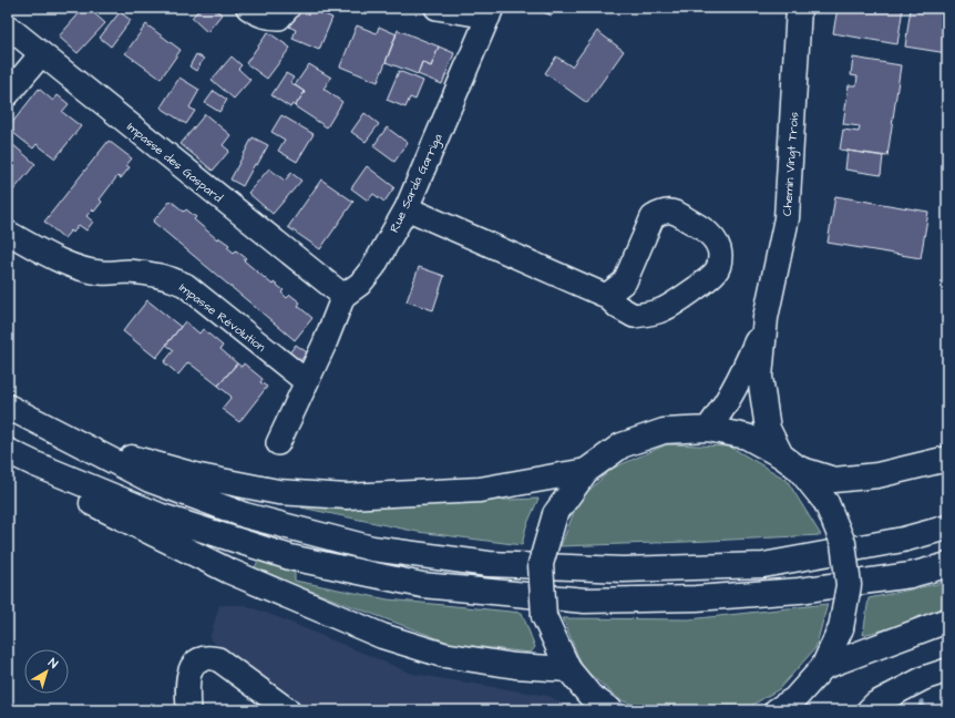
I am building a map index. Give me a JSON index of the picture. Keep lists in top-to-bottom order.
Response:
{
  "streets": {
    "main road": ["Chemin Vingt Trois"],
    "street": ["Impasse des Gaspard", "Rue Sarda Garriga", "Impasse Révolution"]
  },
  "crossings": [
    ["Impasse des Gaspard", "Rue Sarda Garriga"]
  ],
  "north": "top right"
}
